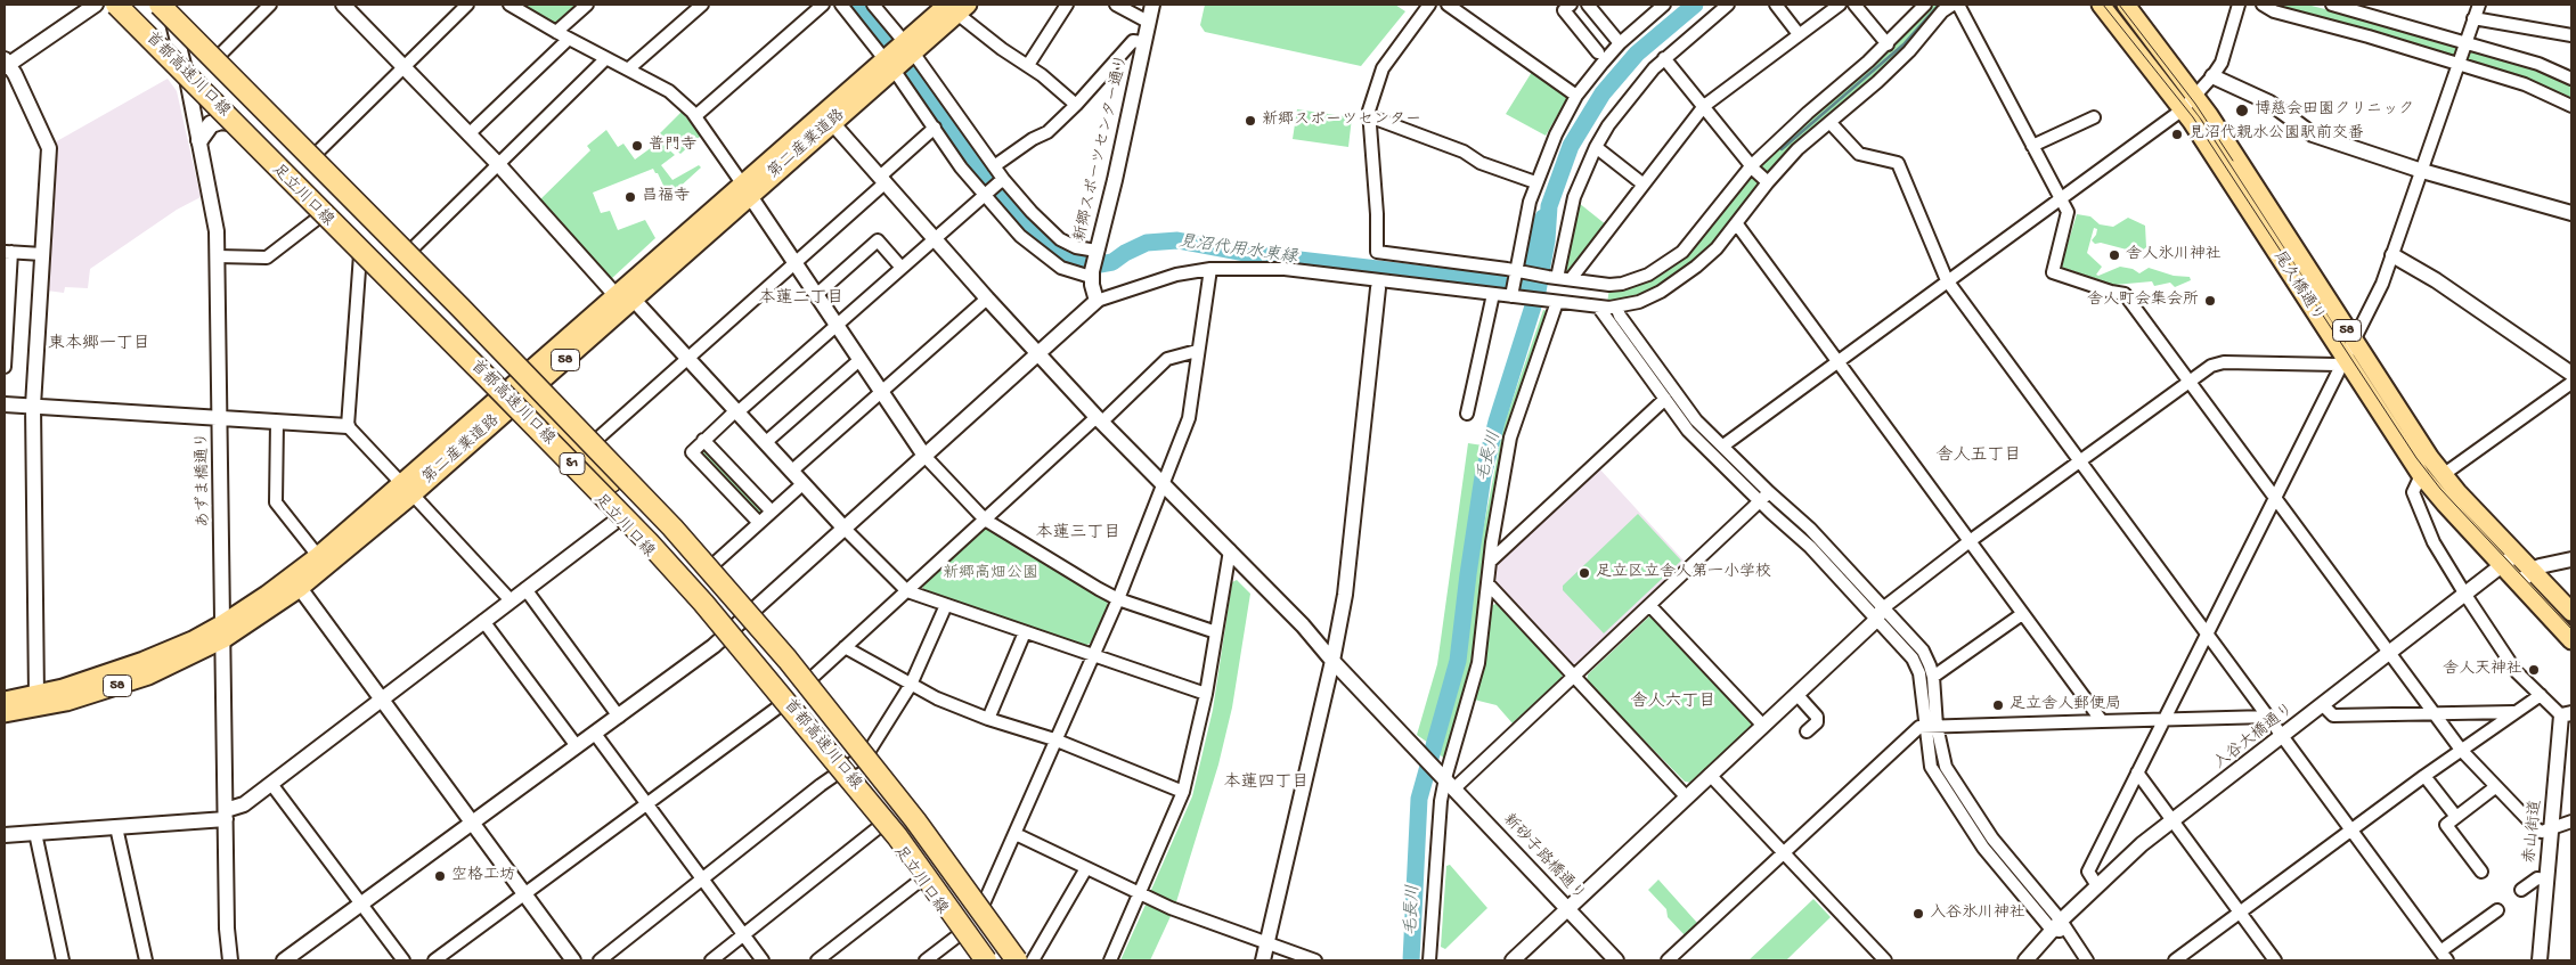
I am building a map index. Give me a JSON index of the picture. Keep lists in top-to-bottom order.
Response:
{
  "streets": {
    "highway": ["首都高速川口線", "S1"],
    "main road": [
      "第二産業道路",
      "足立川口線",
      "尾久橋通り",
      "58"
    ],
    "street": [
      "新郷スポーツセンター通り",
      "あずま橋通り",
      "入谷大橋通り",
      "赤山街道",
      "新砂子路橋通り"
    ]
  },
  "crossings": [
    ["首都高速川口線", "足立川口線"],
    ["第二産業道路", "足立川口線"],
    ["第二産業道路", "あずま橋通り"],
    ["第二産業道路", "新砂子路橋通り"],
    ["足立川口線", "あずま橋通り"],
    ["尾久橋通り", "入谷大橋通り"]
  ],
  "districts": [
    "本蓮二丁目",
    "東本郷一丁目",
    "舎人五丁目",
    "本蓮三丁目",
    "舎人六丁目",
    "本蓮四丁目"
  ],
  "water": ["見沼代用水東縁", "毛長川"],
  "parks": ["新郷高畑公園"],
  "places": [
    "博慈会田園クリニック",
    "新郷スポーツセンター",
    "見沼代親水公園駅前交番",
    "普門寺",
    "昌福寺",
    "舎人氷川神社",
    "舎人町会集会所",
    "足立区立舎人第一小学校",
    "舎人天神社",
    "足立舎人郵便局",
    "空格工坊",
    "入谷氷川神社"
  ]
}
